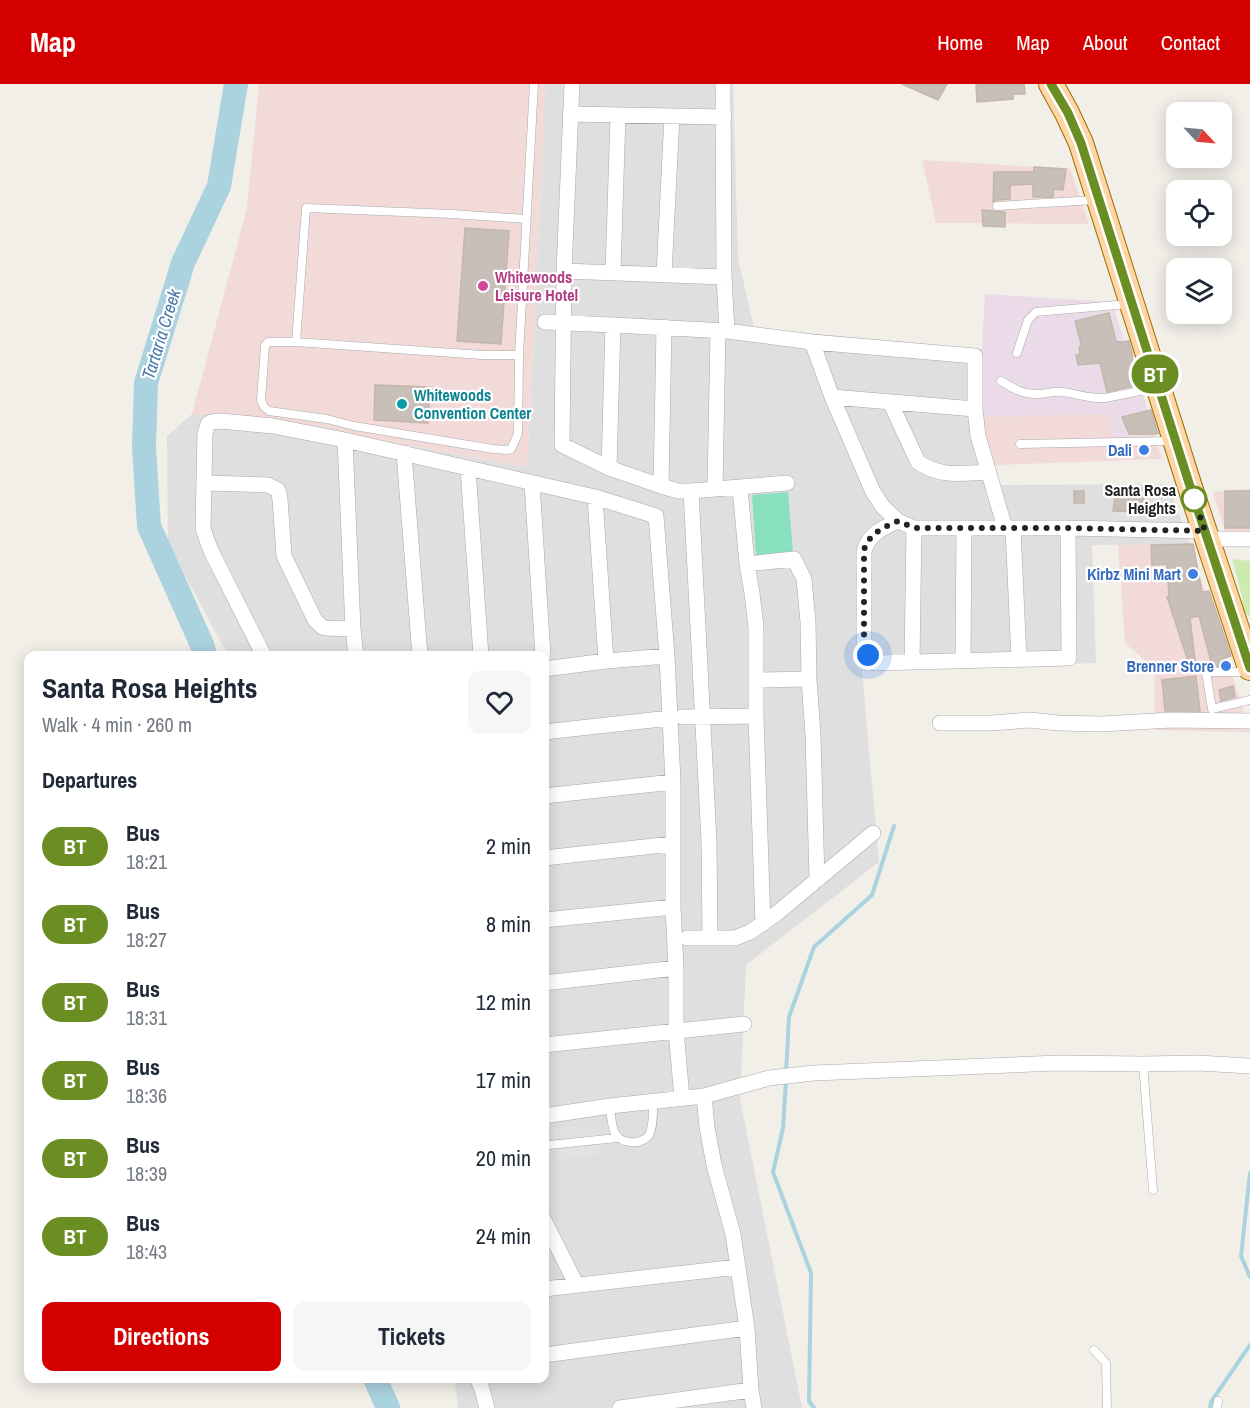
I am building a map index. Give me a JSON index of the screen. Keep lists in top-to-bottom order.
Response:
{
  "water": ["Tartaria Creek"],
  "places": [
    "Whitewoods Leisure Hotel",
    "Whitewoods Convention Center",
    "Dali",
    "Santa Rosa Heights",
    "Kirbz Mini Mart",
    "Brenner Store"
  ],
  "lines": ["bus line BT"],
  "north": "bottom right",
  "page": {
    "header": "Map",
    "nav": [
      "Home",
      "Map",
      "About",
      "Contact"
    ],
    "on_map": "BT",
    "heading": [
      ["Santa Rosa Heights", "Walk · 4 min · 260 m"],
      "Departures"
    ],
    "list": [
      {
        "mark": "BT",
        "name": "Bus",
        "note": "18:21",
        "value": "2 min"
      },
      {
        "mark": "BT",
        "name": "Bus",
        "note": "18:27",
        "value": "8 min"
      },
      {
        "mark": "BT",
        "name": "Bus",
        "note": "18:31",
        "value": "12 min"
      },
      {
        "mark": "BT",
        "name": "Bus",
        "note": "18:36",
        "value": "17 min"
      },
      {
        "mark": "BT",
        "name": "Bus",
        "note": "18:39",
        "value": "20 min"
      },
      {
        "mark": "BT",
        "name": "Bus",
        "note": "18:43",
        "value": "24 min"
      }
    ],
    "buttons": ["Directions", "Tickets"]
  }
}
